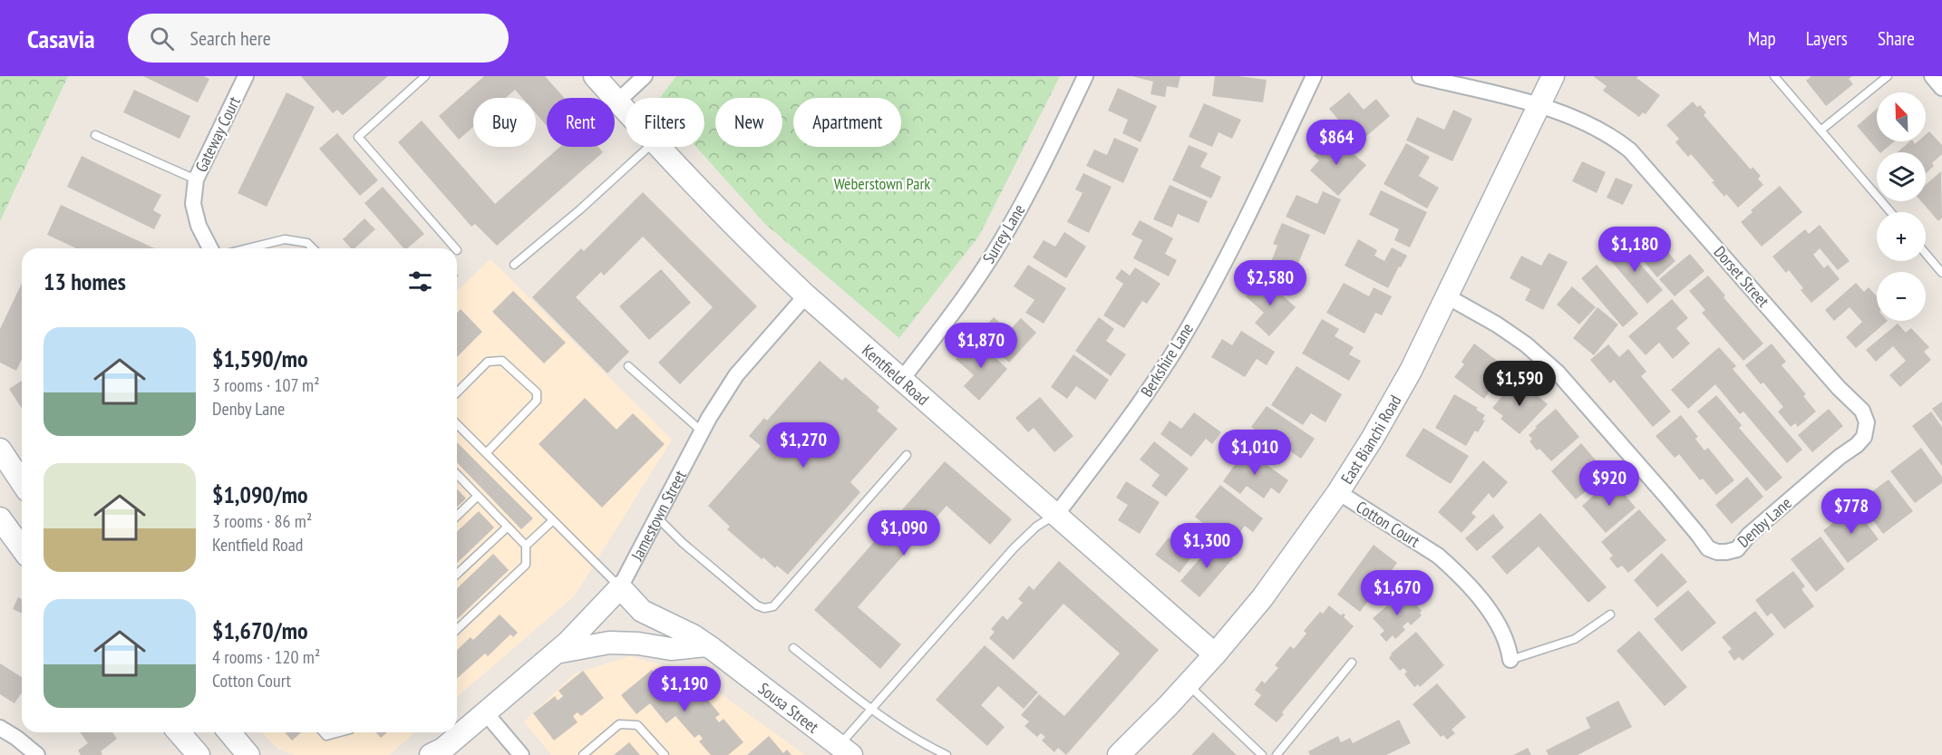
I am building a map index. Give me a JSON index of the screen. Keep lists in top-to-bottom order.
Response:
{
  "streets": {
    "street": [
      "Gateway Court",
      "Surrey Lane",
      "Dorset Street",
      "Berkshire Lane",
      "Kentfield Road",
      "East Bianchi Road",
      "Jamestown Street",
      "Denby Lane",
      "Cotton Court",
      "Sousa Street"
    ]
  },
  "crossings": [
    ["Surrey Lane", "Kentfield Road"],
    ["Dorset Street", "East Bianchi Road"],
    ["Dorset Street", "Denby Lane"],
    ["Berkshire Lane", "Kentfield Road"],
    ["Kentfield Road", "East Bianchi Road"],
    ["Kentfield Road", "Jamestown Street"],
    ["East Bianchi Road", "Denby Lane"],
    ["East Bianchi Road", "Cotton Court"],
    ["Jamestown Street", "Sousa Street"]
  ],
  "parks": ["Weberstown Park"],
  "north": "top left",
  "page": {
    "header": "Casavia",
    "search": "Search here",
    "nav": ["Map", "Layers", "Share"],
    "map_buttons": ["+", "−"],
    "chip": [
      "Buy",
      "Rent",
      "Filters",
      "New",
      "Apartment"
    ],
    "price": [
      "$864",
      "$1,180",
      "$2,580",
      "$1,870",
      "$1,590",
      "$1,270",
      "$1,010",
      "$920",
      "$778",
      "$1,090",
      "$1,300",
      "$1,670",
      "$1,190"
    ],
    "heading": "13 homes",
    "list": [
      {
        "name": "$1,590/mo",
        "note": "3 rooms · 107 m² · Denby Lane"
      },
      {
        "name": "$1,090/mo",
        "note": "3 rooms · 86 m² · Kentfield Road"
      },
      {
        "name": "$1,670/mo",
        "note": "4 rooms · 120 m² · Cotton Court"
      }
    ]
  }
}
